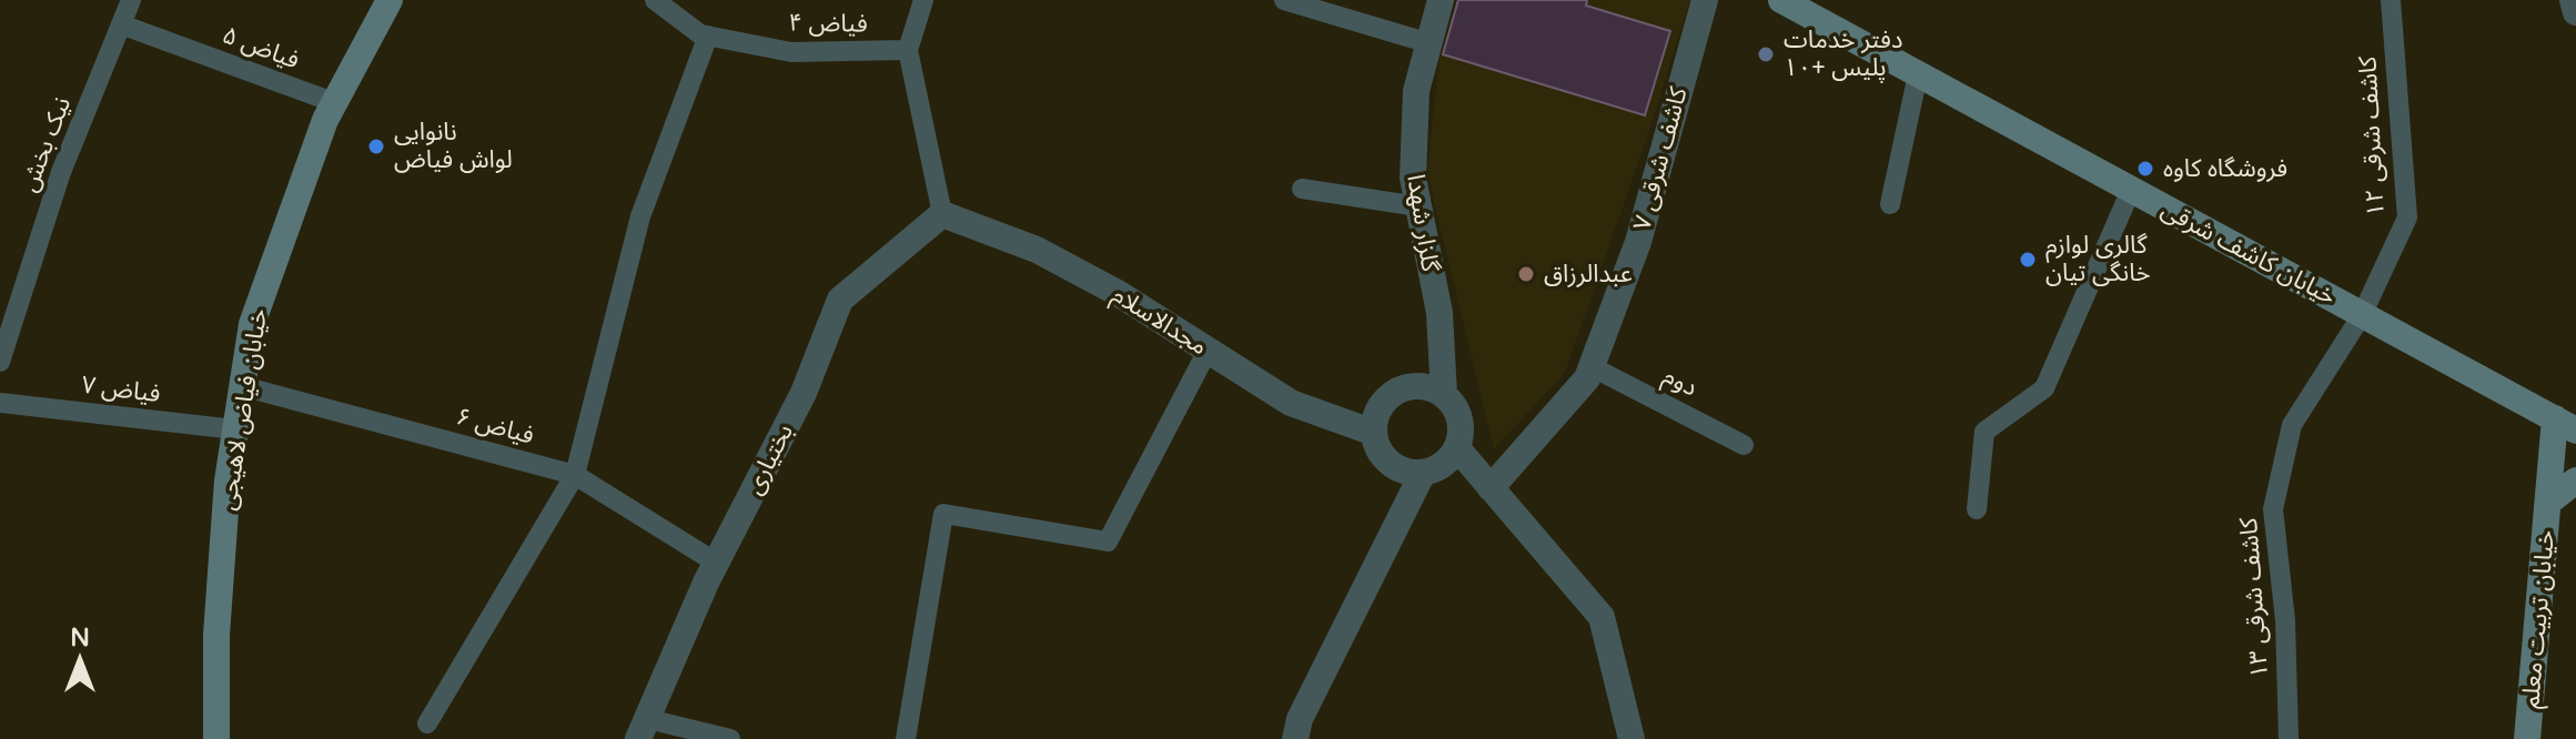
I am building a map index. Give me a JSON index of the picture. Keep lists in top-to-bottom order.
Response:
{
  "streets": {
    "main road": ["خیابان کاشف شرقی", "خیابان فیاض لاهیجی", "خیابان تربیت معلم"],
    "street": [
      "کاشف شرقی ۷",
      "گلزار شهدا",
      "مجدالاسلام",
      "بختیاری"
    ],
    "lane": [
      "فیاض ۴",
      "فیاض ۵",
      "کاشف شرقی ۱۲",
      "نیک بخش",
      "دوم",
      "فیاض ۷",
      "فیاض ۶",
      "کاشف شرقی ۱۳"
    ]
  },
  "crossings": [
    ["فیاض ۵", "نیک بخش"],
    ["فیاض ۵", "خیابان فیاض لاهیجی"],
    ["کاشف شرقی ۱۲", "خیابان کاشف شرقی"],
    ["کاشف شرقی ۱۲", "کاشف شرقی ۱۳"],
    ["کاشف شرقی ۷", "دوم"],
    ["گلزار شهدا", "مجدالاسلام"],
    ["خیابان کاشف شرقی", "کاشف شرقی ۱۳"],
    ["خیابان کاشف شرقی", "خیابان تربیت معلم"],
    ["مجدالاسلام", "بختیاری"],
    ["فیاض ۷", "خیابان فیاض لاهیجی"],
    ["خیابان فیاض لاهیجی", "فیاض ۶"],
    ["فیاض ۶", "بختیاری"]
  ],
  "places": [
    "دفتر خدمات پلیس +۱۰",
    "نانوایی لواش فیاض",
    "فروشگاه کاوه",
    "گالری لوازم خانگی تیان",
    "عبدالرزاق"
  ],
  "north": "top"
}
